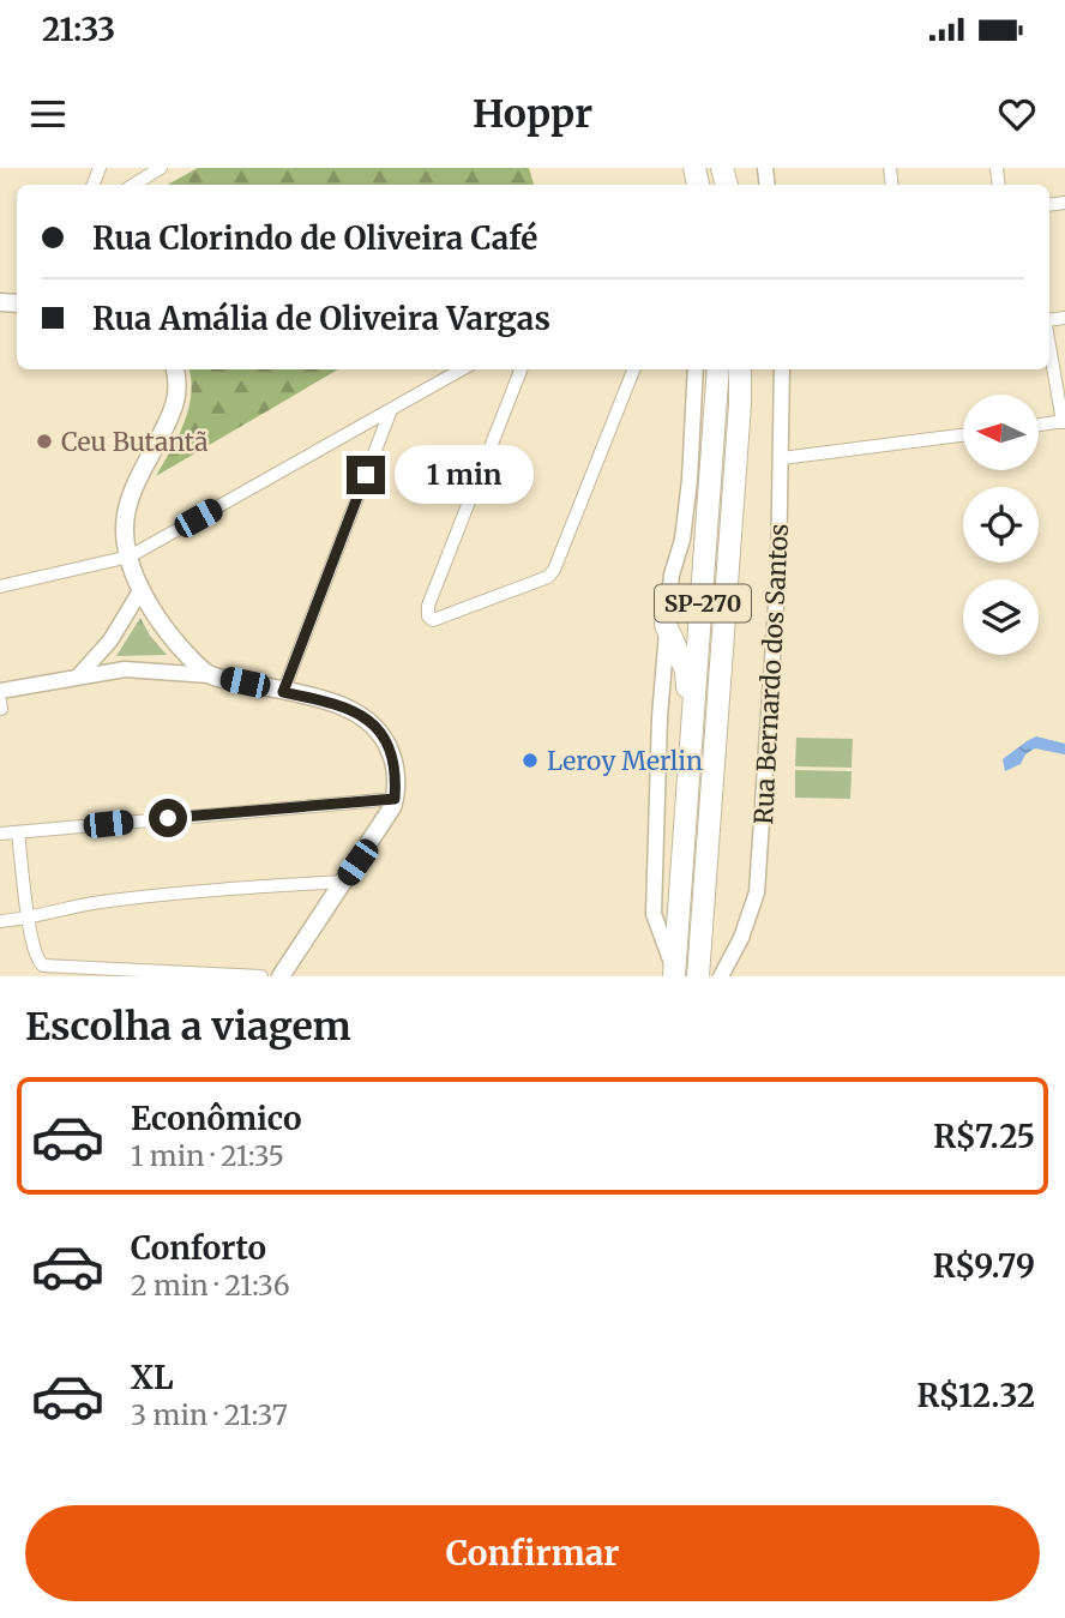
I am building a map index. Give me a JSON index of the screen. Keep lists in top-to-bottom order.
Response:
{
  "streets": {
    "highway": ["SP-270"],
    "street": ["Rua Bernardo dos Santos"]
  },
  "places": ["Ceu Butantã", "Leroy Merlin"],
  "north": "left",
  "page": {
    "status": "21:33",
    "header": "Hoppr",
    "banner": ["Rua Clorindo de Oliveira Café", "Rua Amália de Oliveira Vargas"],
    "bubble": "1 min",
    "heading": "Escolha a viagem",
    "list": [
      {
        "name": "Econômico",
        "note": "1 min · 21:35",
        "value": "R$7.25"
      },
      {
        "name": "Conforto",
        "note": "2 min · 21:36",
        "value": "R$9.79"
      },
      {
        "name": "XL",
        "note": "3 min · 21:37",
        "value": "R$12.32"
      }
    ],
    "buttons": "Confirmar"
  }
}
